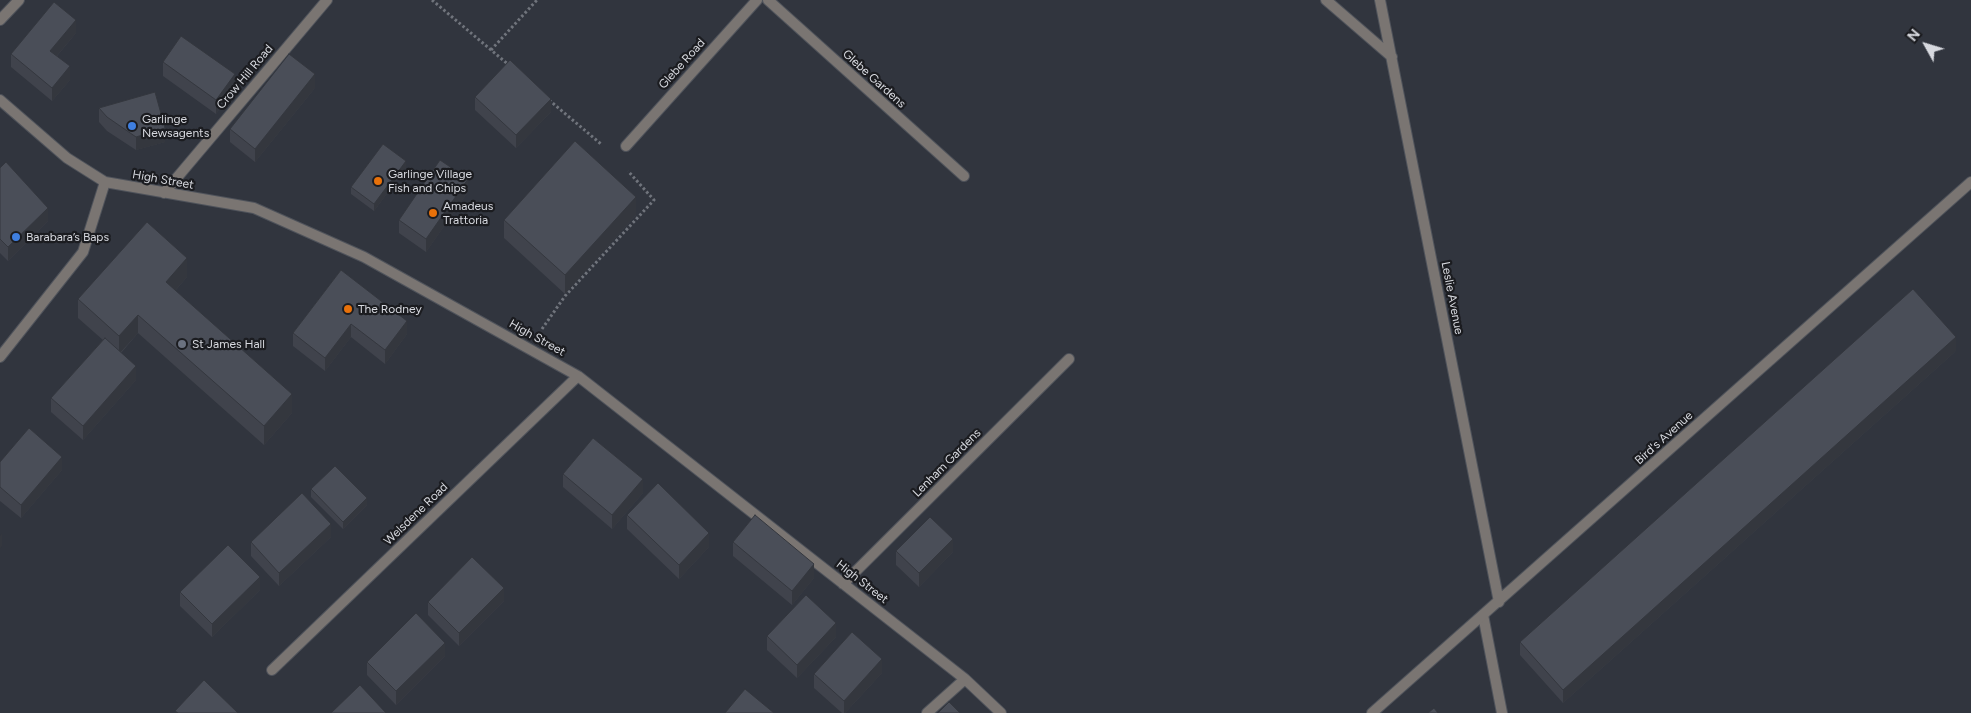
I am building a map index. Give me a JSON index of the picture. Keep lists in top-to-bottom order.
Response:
{
  "streets": {
    "street": [
      "Glebe Road",
      "Crow Hill Road",
      "Glebe Gardens",
      "High Street",
      "Leslie Avenue",
      "Bird's Avenue",
      "Lenham Gardens",
      "Welsdene Road"
    ]
  },
  "crossings": [
    ["Crow Hill Road", "High Street"],
    ["High Street", "Lenham Gardens"],
    ["High Street", "Welsdene Road"],
    ["Leslie Avenue", "Bird's Avenue"]
  ],
  "places": [
    "Garlinge Newsagents",
    "Garlinge Village Fish and Chips",
    "Amadeus Trattoria",
    "Barabara’s Baps",
    "The Rodney",
    "St James Hall"
  ],
  "north": "top left"
}
